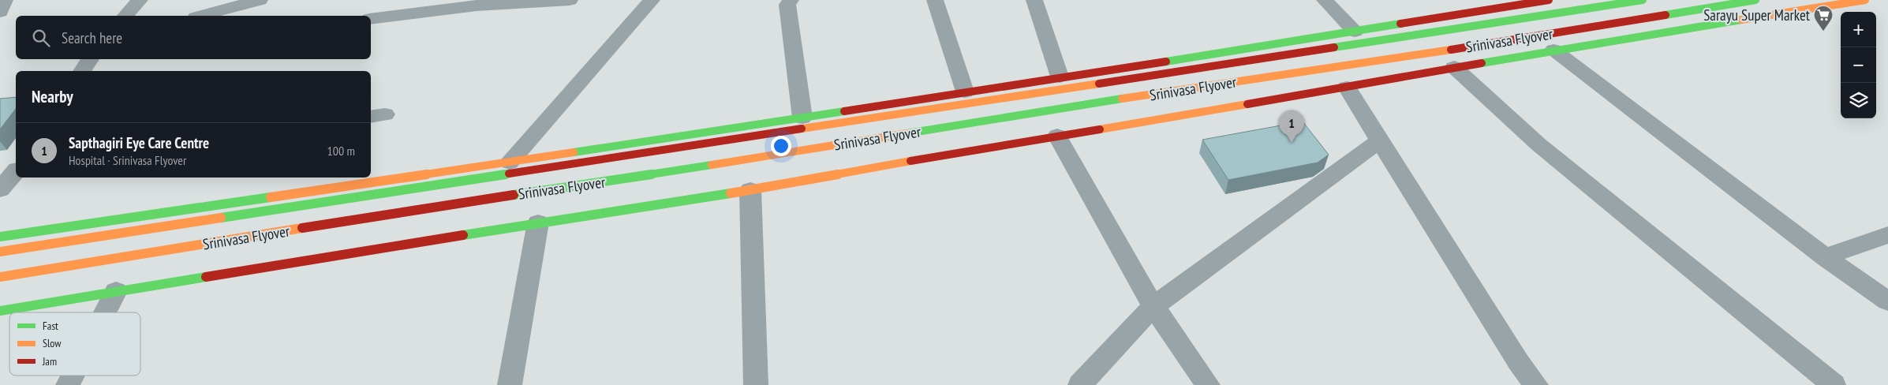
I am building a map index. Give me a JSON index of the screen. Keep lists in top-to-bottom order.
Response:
{
  "streets": {
    "street": ["Srinivasa Flyover"]
  },
  "places": {
    "supermarket": ["Sarayu Super Market"]
  },
  "legend": ["Fast", "Slow", "Jam"],
  "page": {
    "map_buttons": ["+", "−"],
    "search": "Search here",
    "heading": "Nearby",
    "pins": "1",
    "list": [
      {
        "mark": "1",
        "name": "Sapthagiri Eye Care Centre",
        "note": "Hospital · Srinivasa Flyover",
        "value": "100 m"
      }
    ]
  }
}
